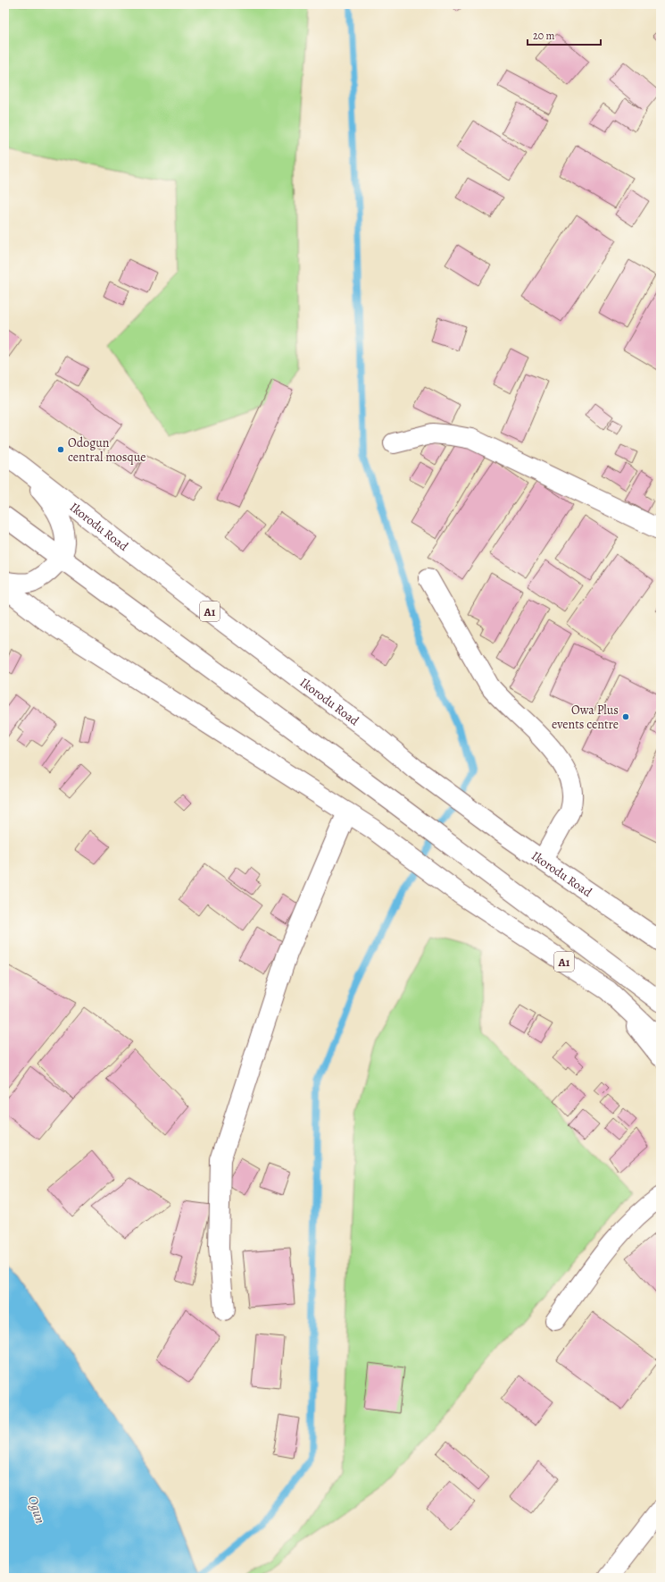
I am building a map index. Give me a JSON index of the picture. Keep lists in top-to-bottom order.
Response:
{
  "streets": {
    "main road": ["Ikorodu Road", "A1"]
  },
  "water": ["Ogun"],
  "places": ["Odogun central mosque", "Owa Plus events centre"],
  "scale_bar": "20 m"
}
